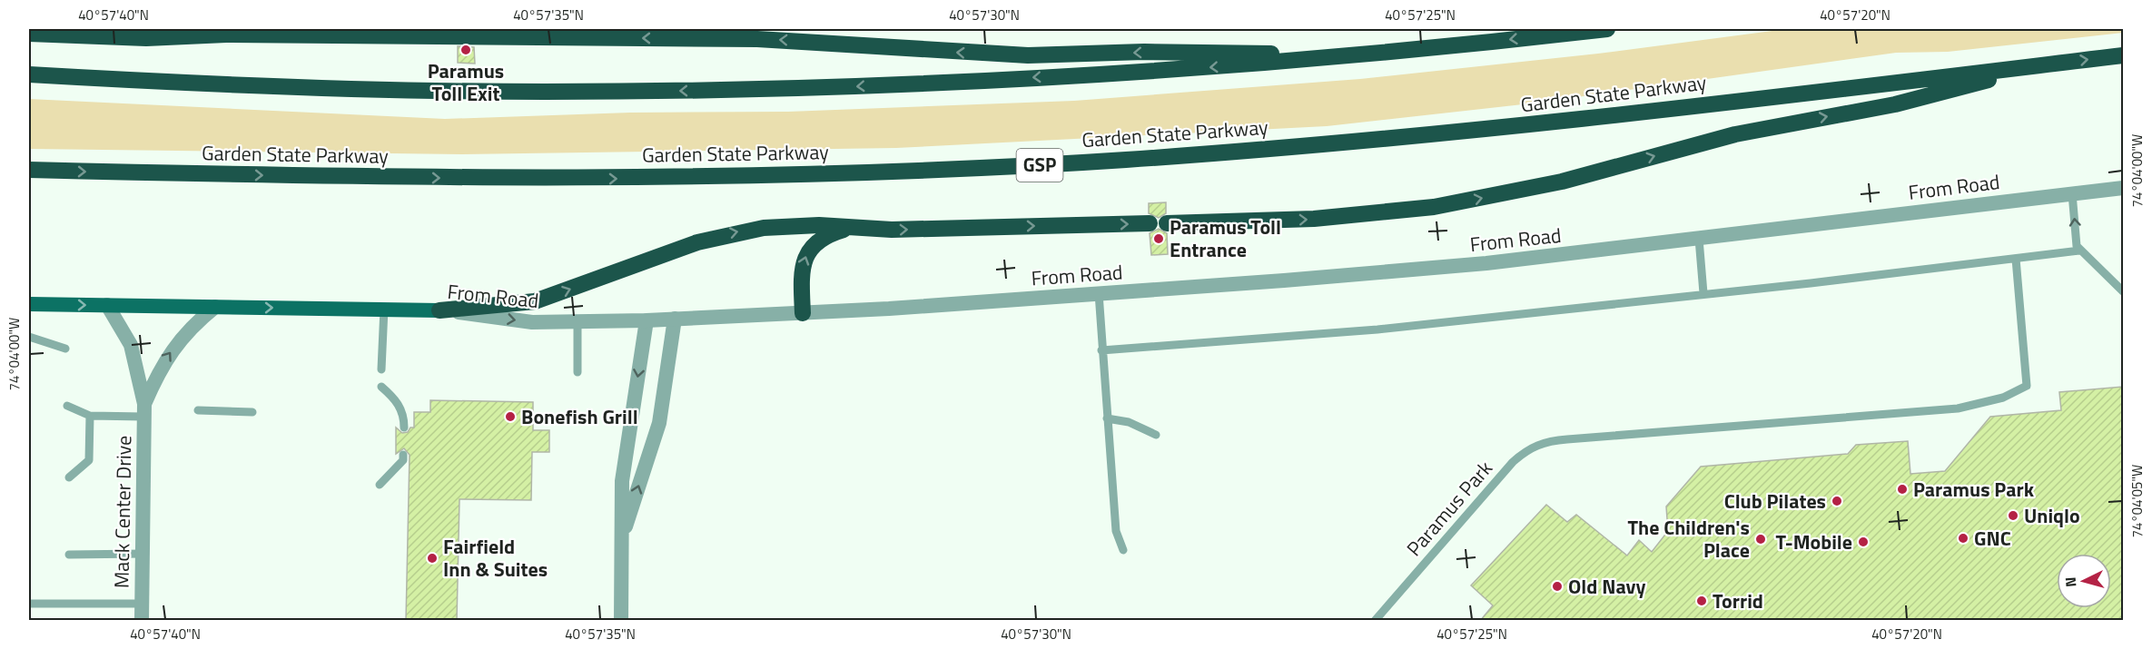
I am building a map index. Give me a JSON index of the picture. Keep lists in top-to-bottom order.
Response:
{
  "streets": {
    "highway": ["Garden State Parkway", "GSP"],
    "main road": ["From Road"],
    "street": ["Mack Center Drive"],
    "lane": ["Paramus Park"]
  },
  "crossings": [
    ["From Road", "Mack Center Drive"]
  ],
  "places": [
    "Paramus Toll Exit",
    "Paramus Toll Entrance",
    "Bonefish Grill",
    "Paramus Park",
    "Club Pilates",
    "Uniqlo",
    "GNC",
    "The Children's Place",
    "T-Mobile",
    "Fairfield Inn & Suites",
    "Old Navy",
    "Torrid"
  ],
  "north": "left",
  "coordinates": [
    "40°57'40\"N",
    "40°57'35\"N",
    "40°57'30\"N",
    "40°57'25\"N",
    "40°57'20\"N",
    "74°04'00\"W",
    "74°04'05\"W"
  ]
}
